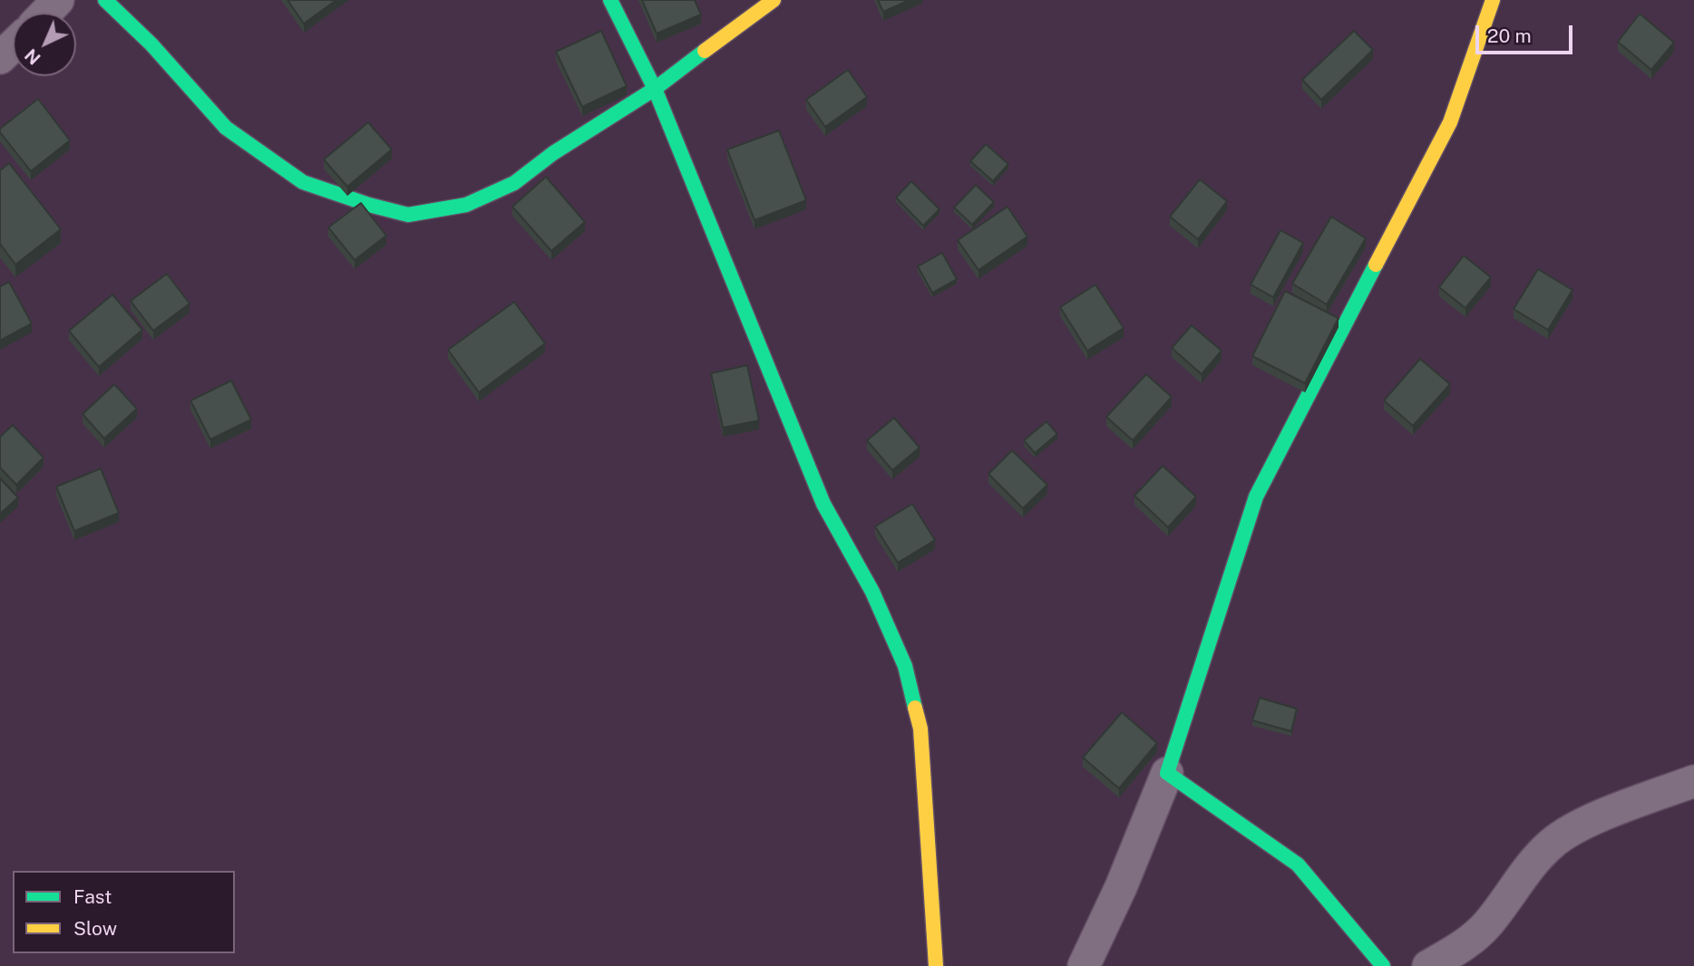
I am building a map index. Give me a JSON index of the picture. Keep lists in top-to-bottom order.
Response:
{
  "legend": ["Fast", "Slow"],
  "scale_bar": "20 m",
  "north": "bottom left"
}
